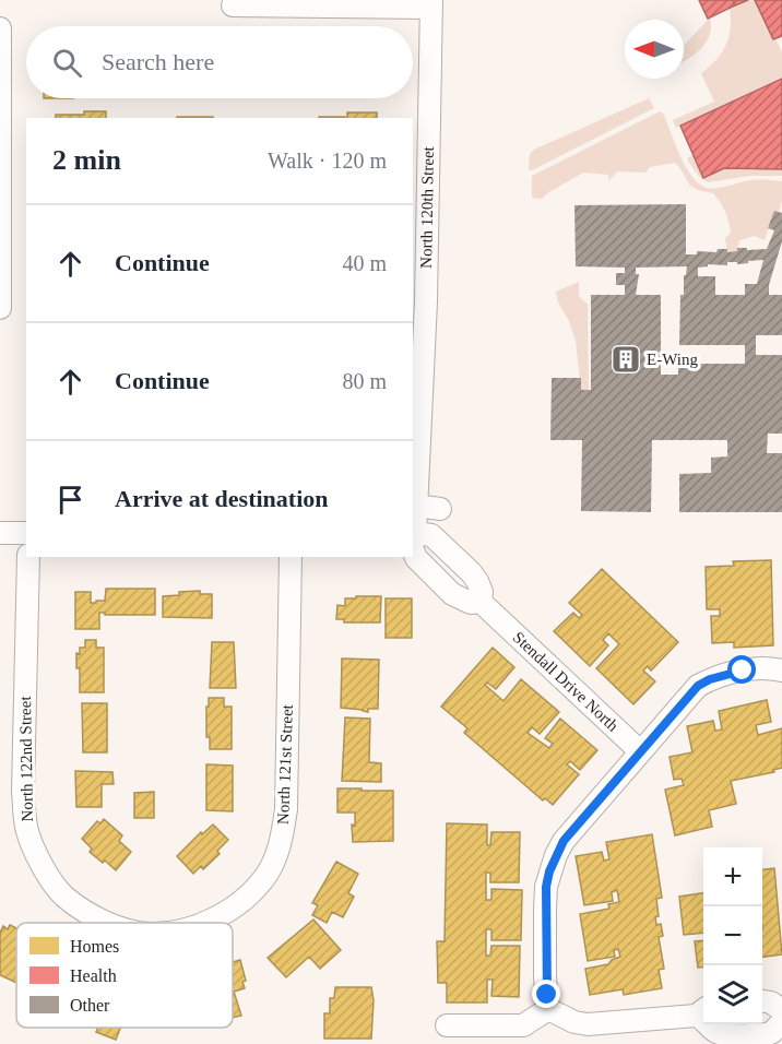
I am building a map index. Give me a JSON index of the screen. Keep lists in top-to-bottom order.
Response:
{
  "streets": {
    "street": [
      "North 120th Street",
      "Stendall Drive North",
      "North 122nd Street",
      "North 121st Street"
    ]
  },
  "places": {
    "building": ["E-Wing"]
  },
  "legend": ["Homes", "Health", "Other"],
  "north": "left",
  "page": {
    "search": "Search here",
    "heading": ["2 min", "Walk · 120 m"],
    "list": [
      ["Continue", "40 m"],
      ["Continue", "80 m"],
      "Arrive at destination"
    ],
    "map_buttons": ["+", "−"]
  }
}
